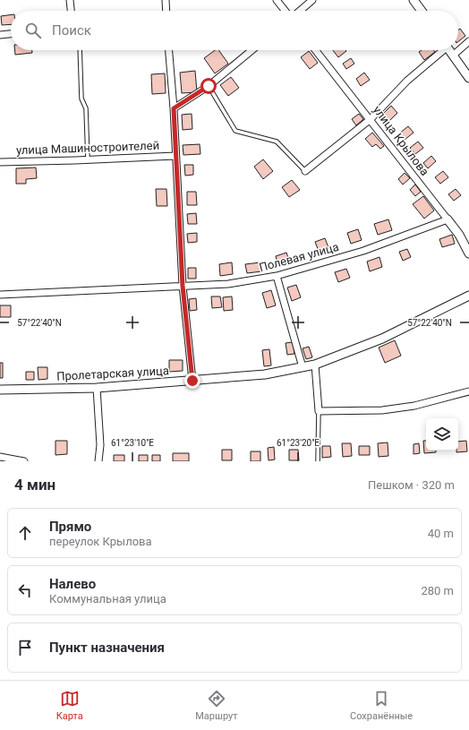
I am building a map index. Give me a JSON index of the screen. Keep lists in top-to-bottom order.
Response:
{
  "streets": {
    "street": [
      "улица Крылова",
      "улица Машиностроителей",
      "Полевая улица",
      "Пролетарская улица"
    ]
  },
  "crossings": [
    ["улица Крылова", "Полевая улица"]
  ],
  "page": {
    "search": "Поиск",
    "heading": ["4 мин", "Пешком · 320 m"],
    "list": [
      ["Прямо", "переулок Крылова", "40 m"],
      ["Налево", "Коммунальная улица", "280 m"],
      "Пункт назначения"
    ],
    "nav": ["Карта", "Маршрут", "Сохранённые"]
  },
  "coordinates": ["57°22'40\"N", "61°23'10\"E", "61°23'20\"E"]
}
